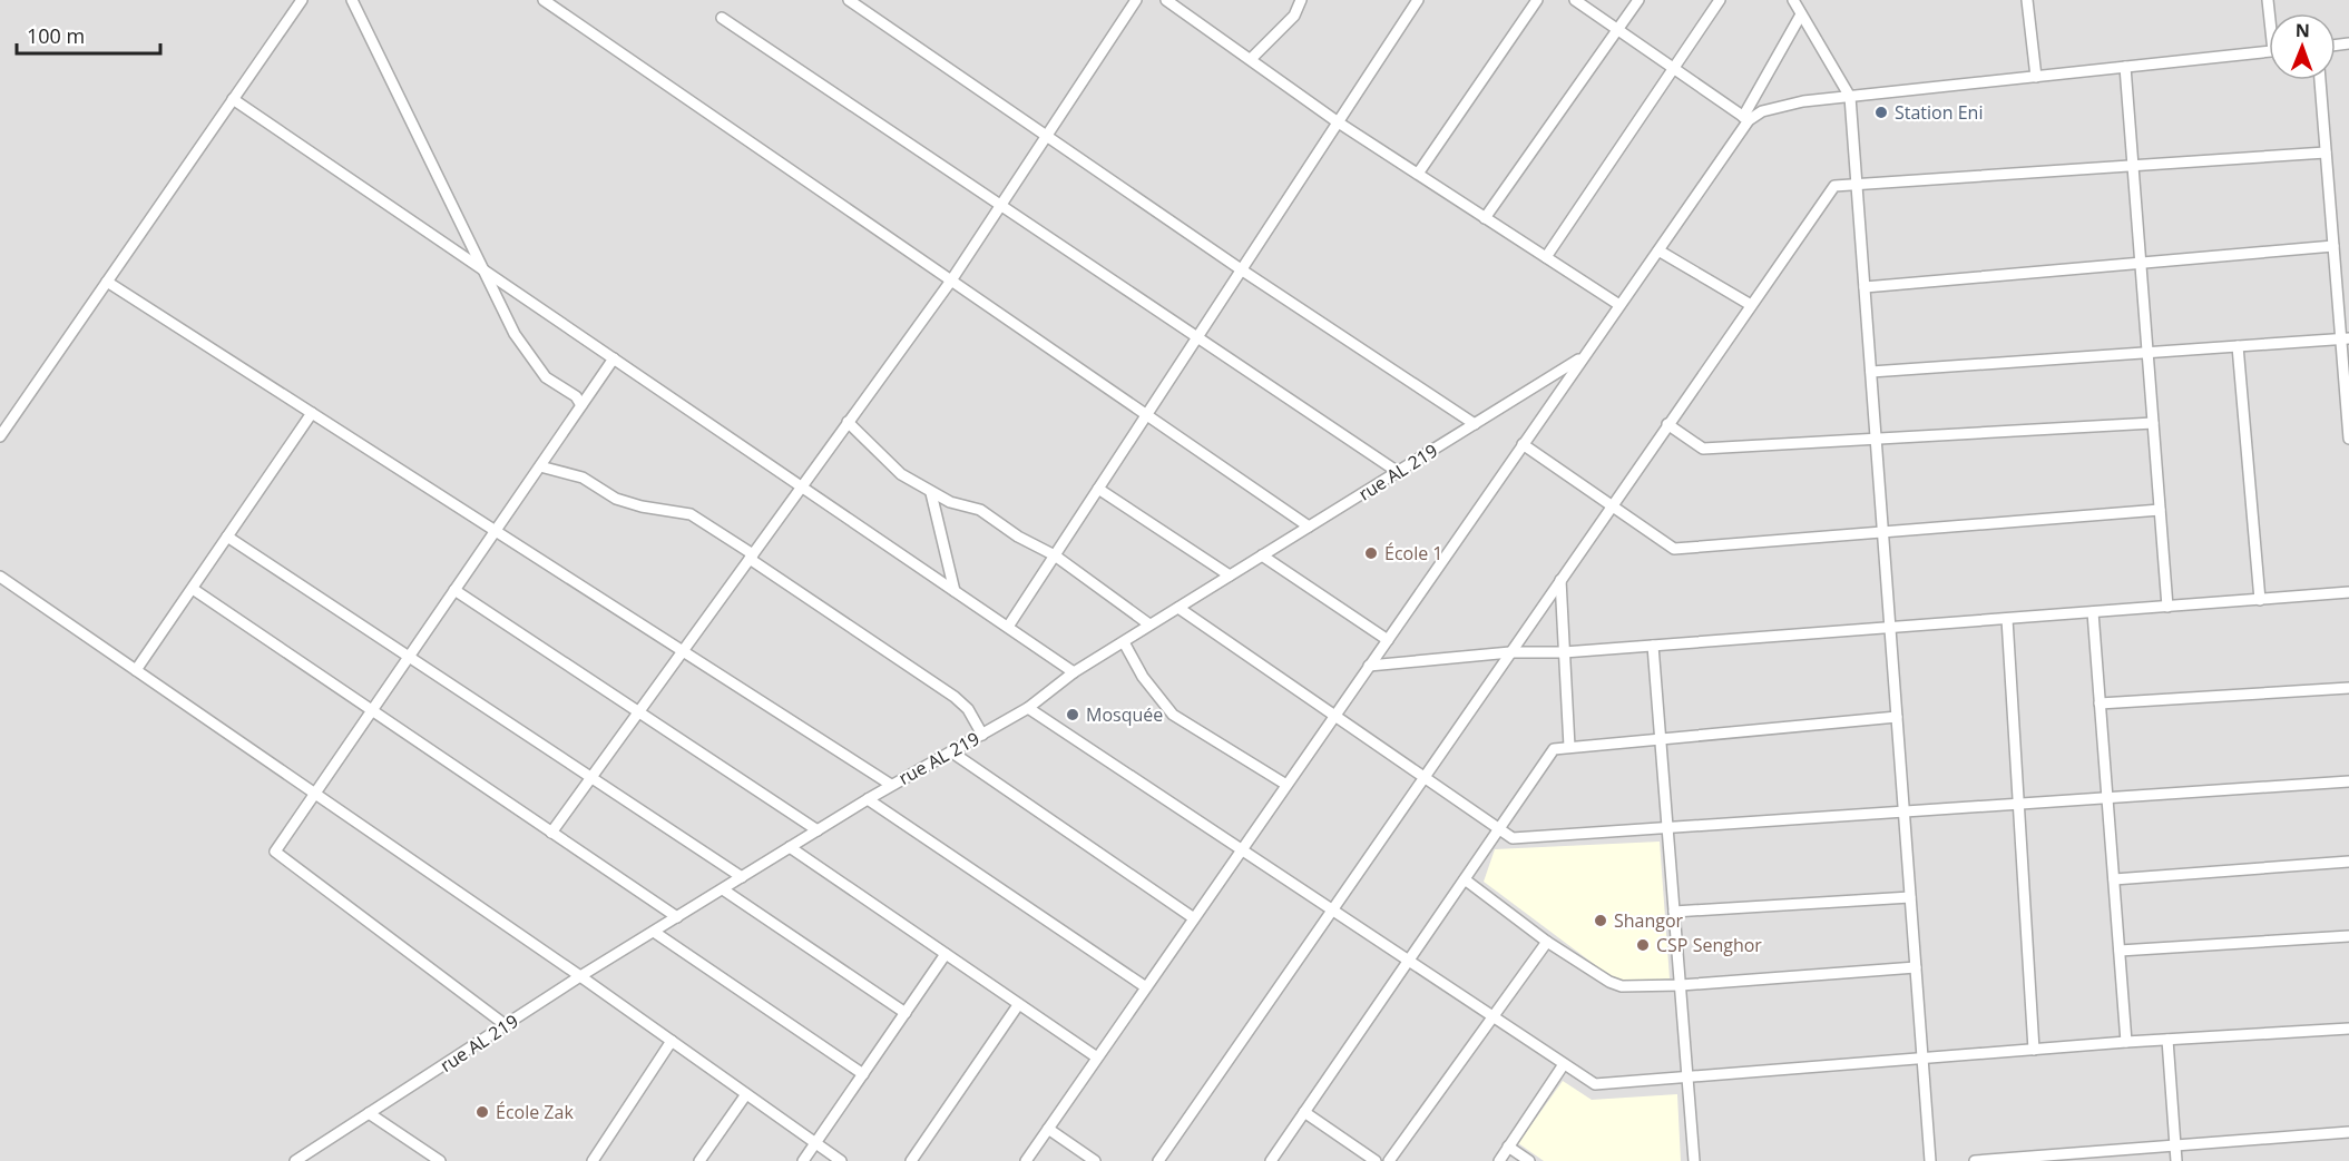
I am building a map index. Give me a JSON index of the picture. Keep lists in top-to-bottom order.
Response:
{
  "streets": {
    "street": ["rue AL 219"]
  },
  "places": [
    "Station Eni",
    "École 1",
    "Mosquée",
    "Shangor",
    "CSP Senghor",
    "École Zak"
  ],
  "scale_bar": "100 m",
  "north": "top"
}
